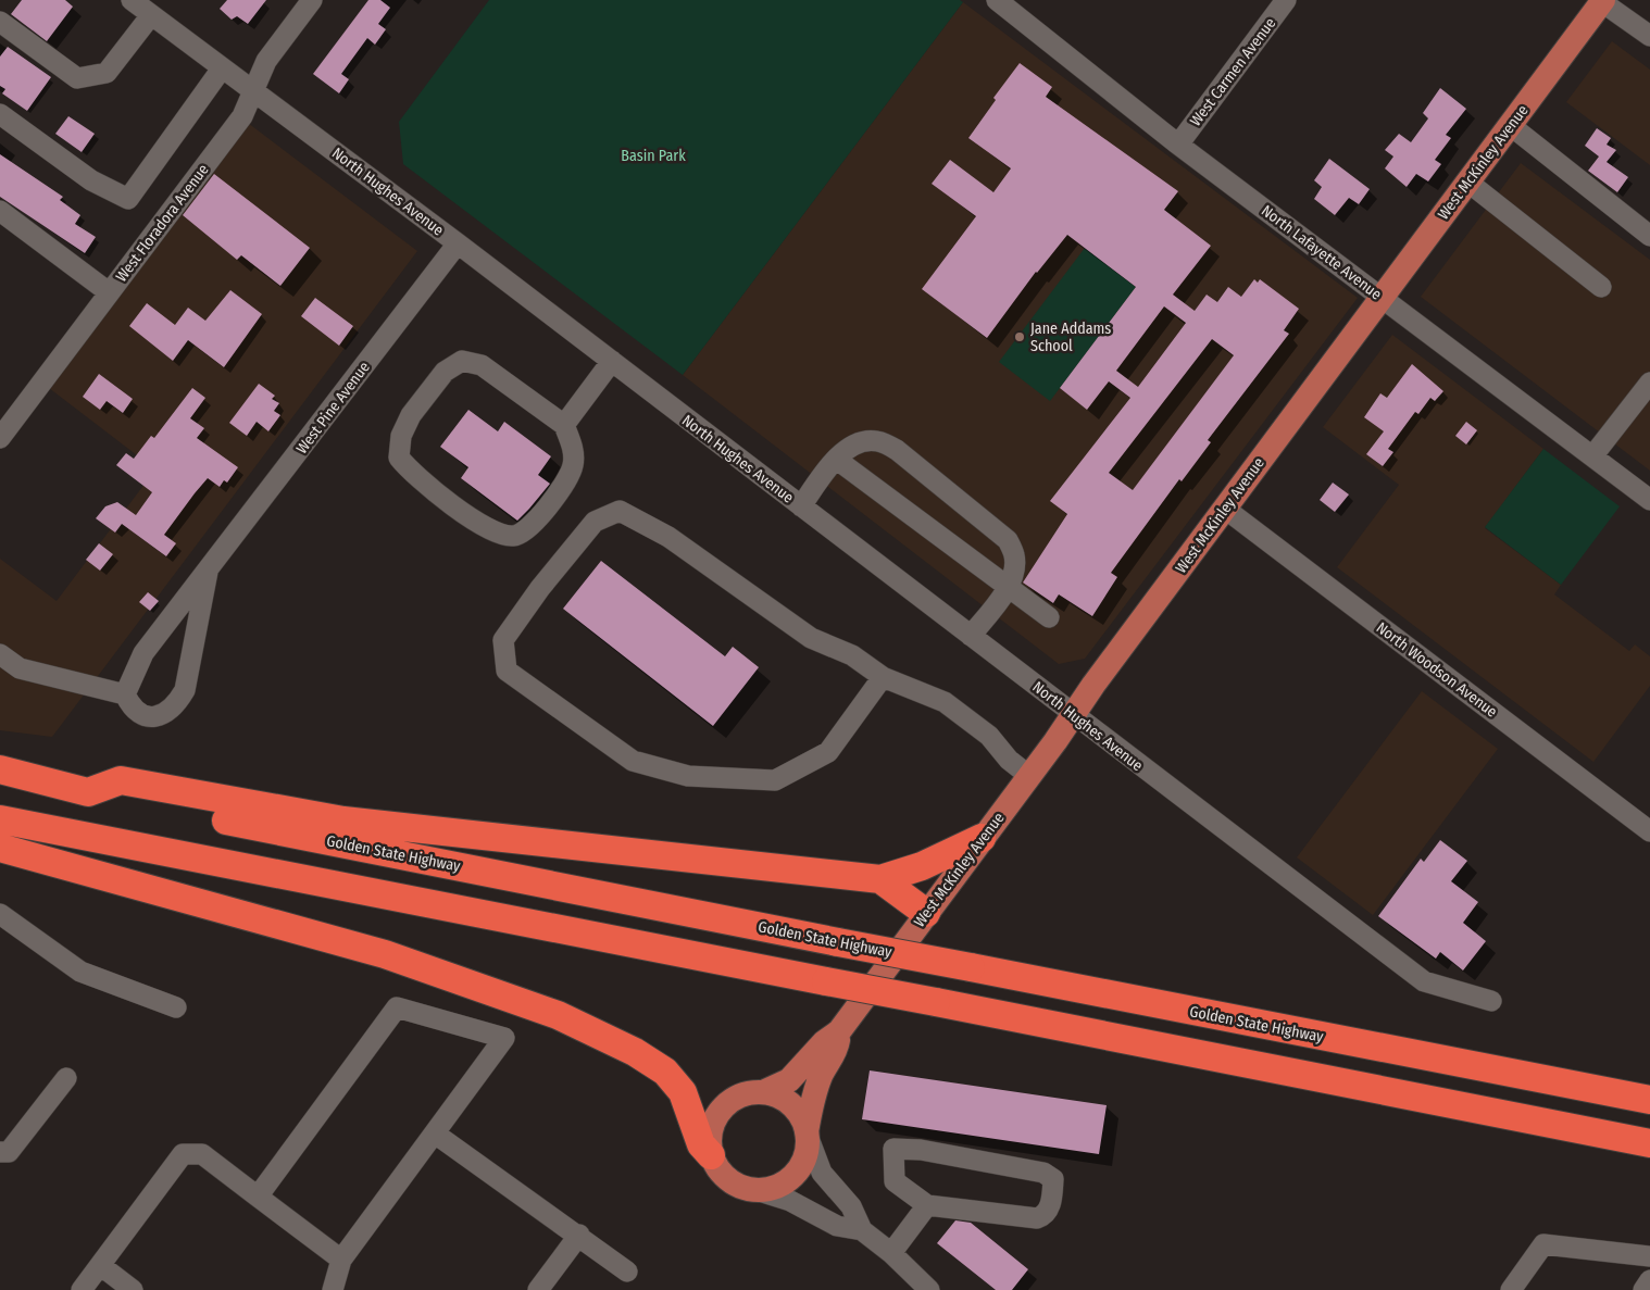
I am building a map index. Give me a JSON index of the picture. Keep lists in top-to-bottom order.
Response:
{
  "streets": {
    "highway": ["Golden State Highway"],
    "main road": ["West McKinley Avenue"],
    "street": [
      "West Carmen Avenue",
      "North Hughes Avenue",
      "West Floradora Avenue",
      "North Lafayette Avenue",
      "West Pine Avenue",
      "North Woodson Avenue"
    ]
  },
  "crossings": [
    ["West Carmen Avenue", "North Lafayette Avenue"],
    ["West McKinley Avenue", "North Hughes Avenue"],
    ["West McKinley Avenue", "North Lafayette Avenue"],
    ["West McKinley Avenue", "North Woodson Avenue"],
    ["North Hughes Avenue", "West Floradora Avenue"],
    ["North Hughes Avenue", "West Pine Avenue"]
  ],
  "parks": ["Basin Park"],
  "places": ["Jane Addams School"]
}
